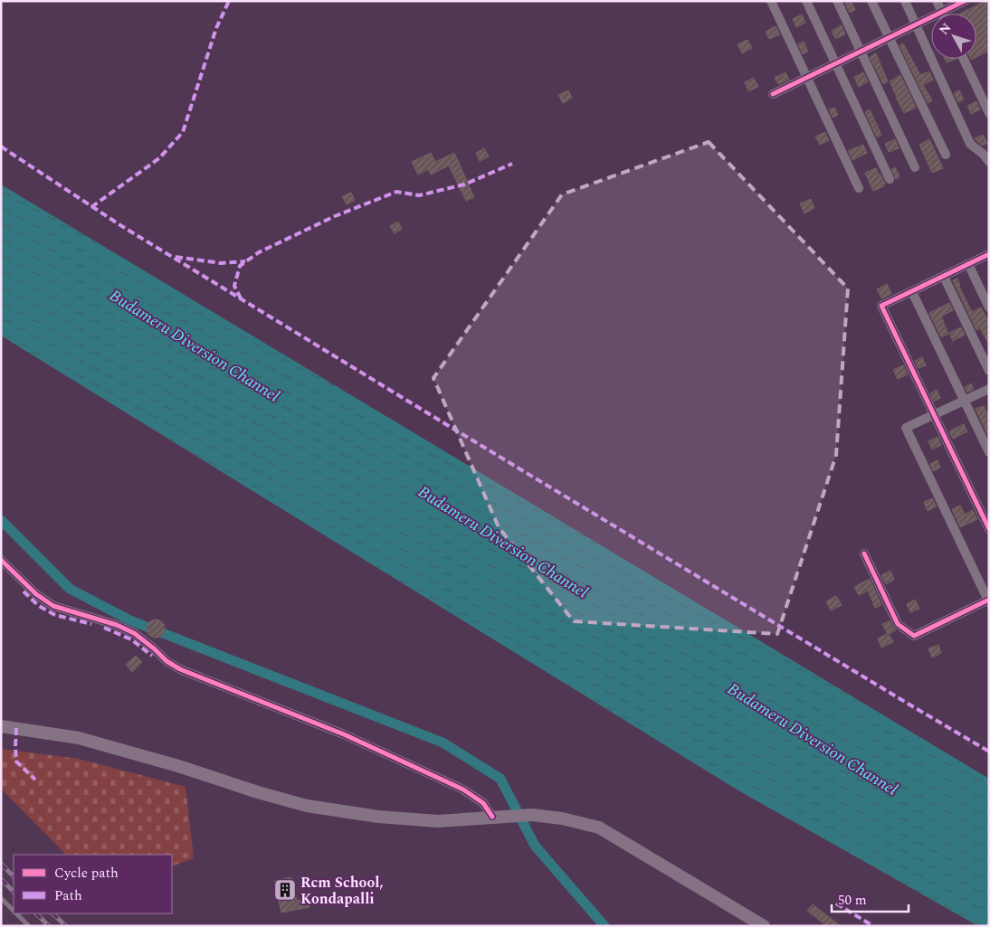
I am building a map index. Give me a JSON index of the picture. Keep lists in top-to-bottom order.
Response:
{
  "water": ["Budameru Diversion Channel"],
  "places": {
    "building": ["Rcm School, Kondapalli"]
  },
  "legend": ["Cycle path", "Path"],
  "scale_bar": "50 m",
  "north": "top left"
}
